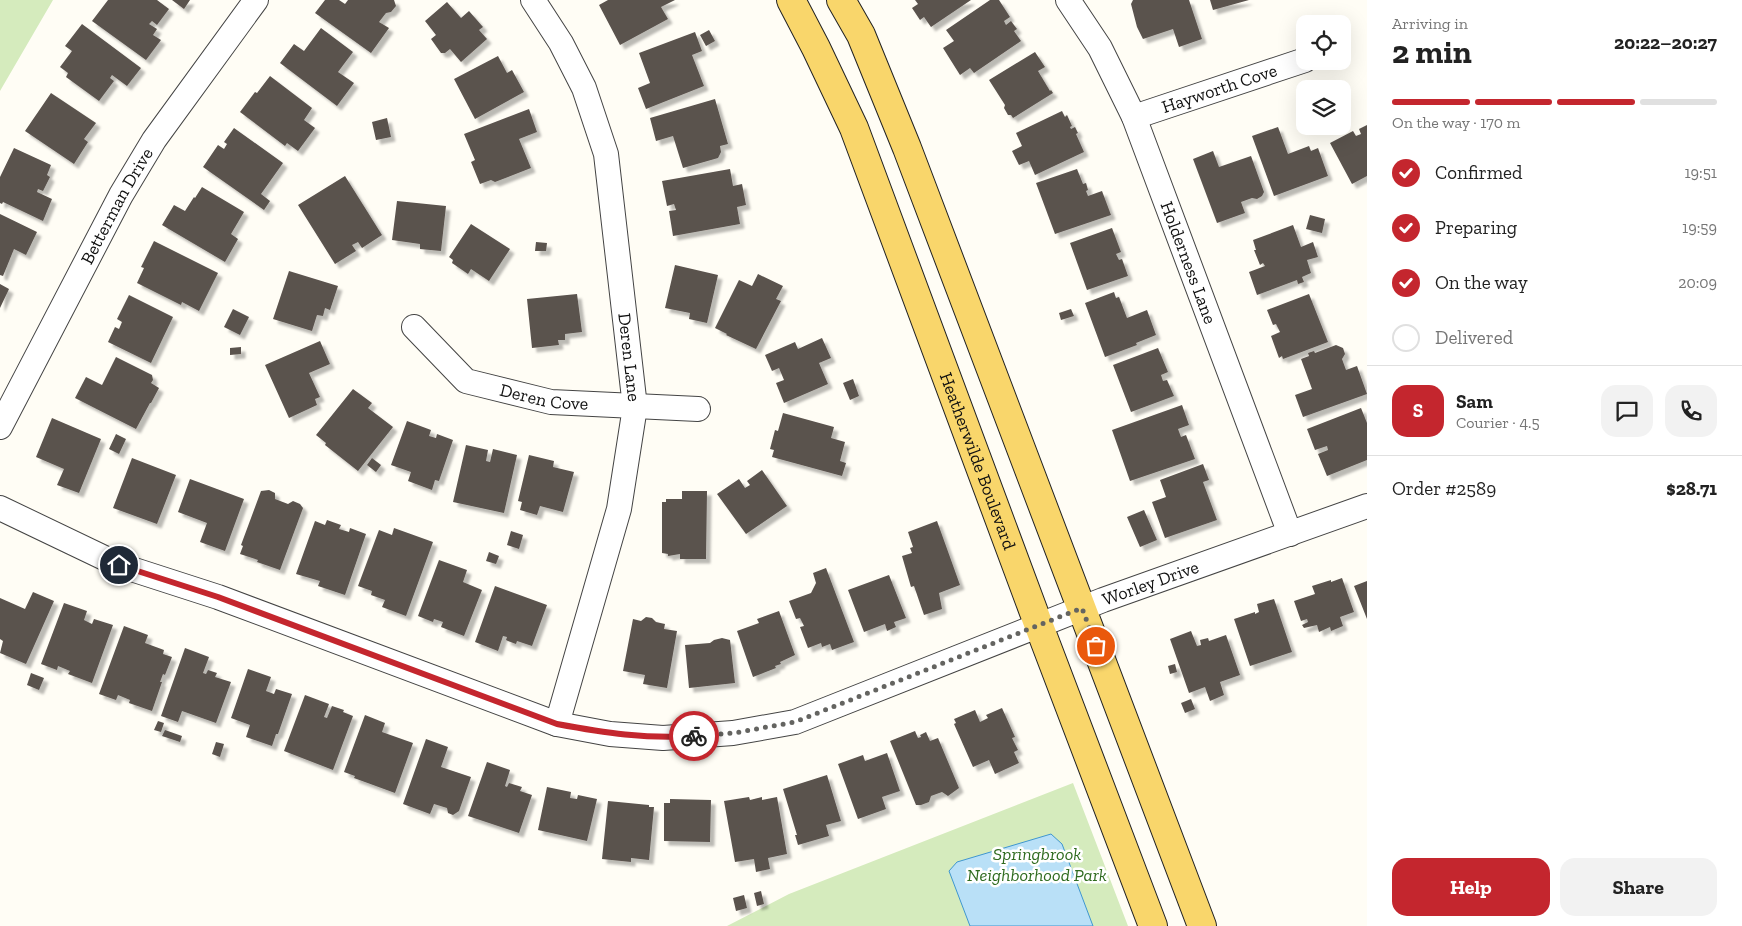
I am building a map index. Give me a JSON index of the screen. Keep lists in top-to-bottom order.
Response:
{
  "streets": {
    "main road": ["Heatherwilde Boulevard"],
    "street": [
      "Hayworth Cove",
      "Betterman Drive",
      "Holderness Lane",
      "Deren Lane",
      "Deren Cove",
      "Worley Drive"
    ]
  },
  "crossings": [
    ["Hayworth Cove", "Holderness Lane"],
    ["Holderness Lane", "Worley Drive"],
    ["Deren Lane", "Deren Cove"],
    ["Deren Lane", "Worley Drive"],
    ["Heatherwilde Boulevard", "Worley Drive"]
  ],
  "parks": ["Springbrook Neighborhood Park"],
  "page": {
    "heading": ["2 min", "Arriving in", "20:22–20:27"],
    "panel": [
      "Sam",
      "Courier · 4.5",
      "Order #2589",
      "$28.71"
    ],
    "bar": "On the way · 170 m",
    "list": [
      ["Confirmed", "19:51"],
      ["Preparing", "19:59"],
      ["On the way", "20:09"],
      "Delivered"
    ],
    "round": "S",
    "buttons": ["Help", "Share"]
  }
}
